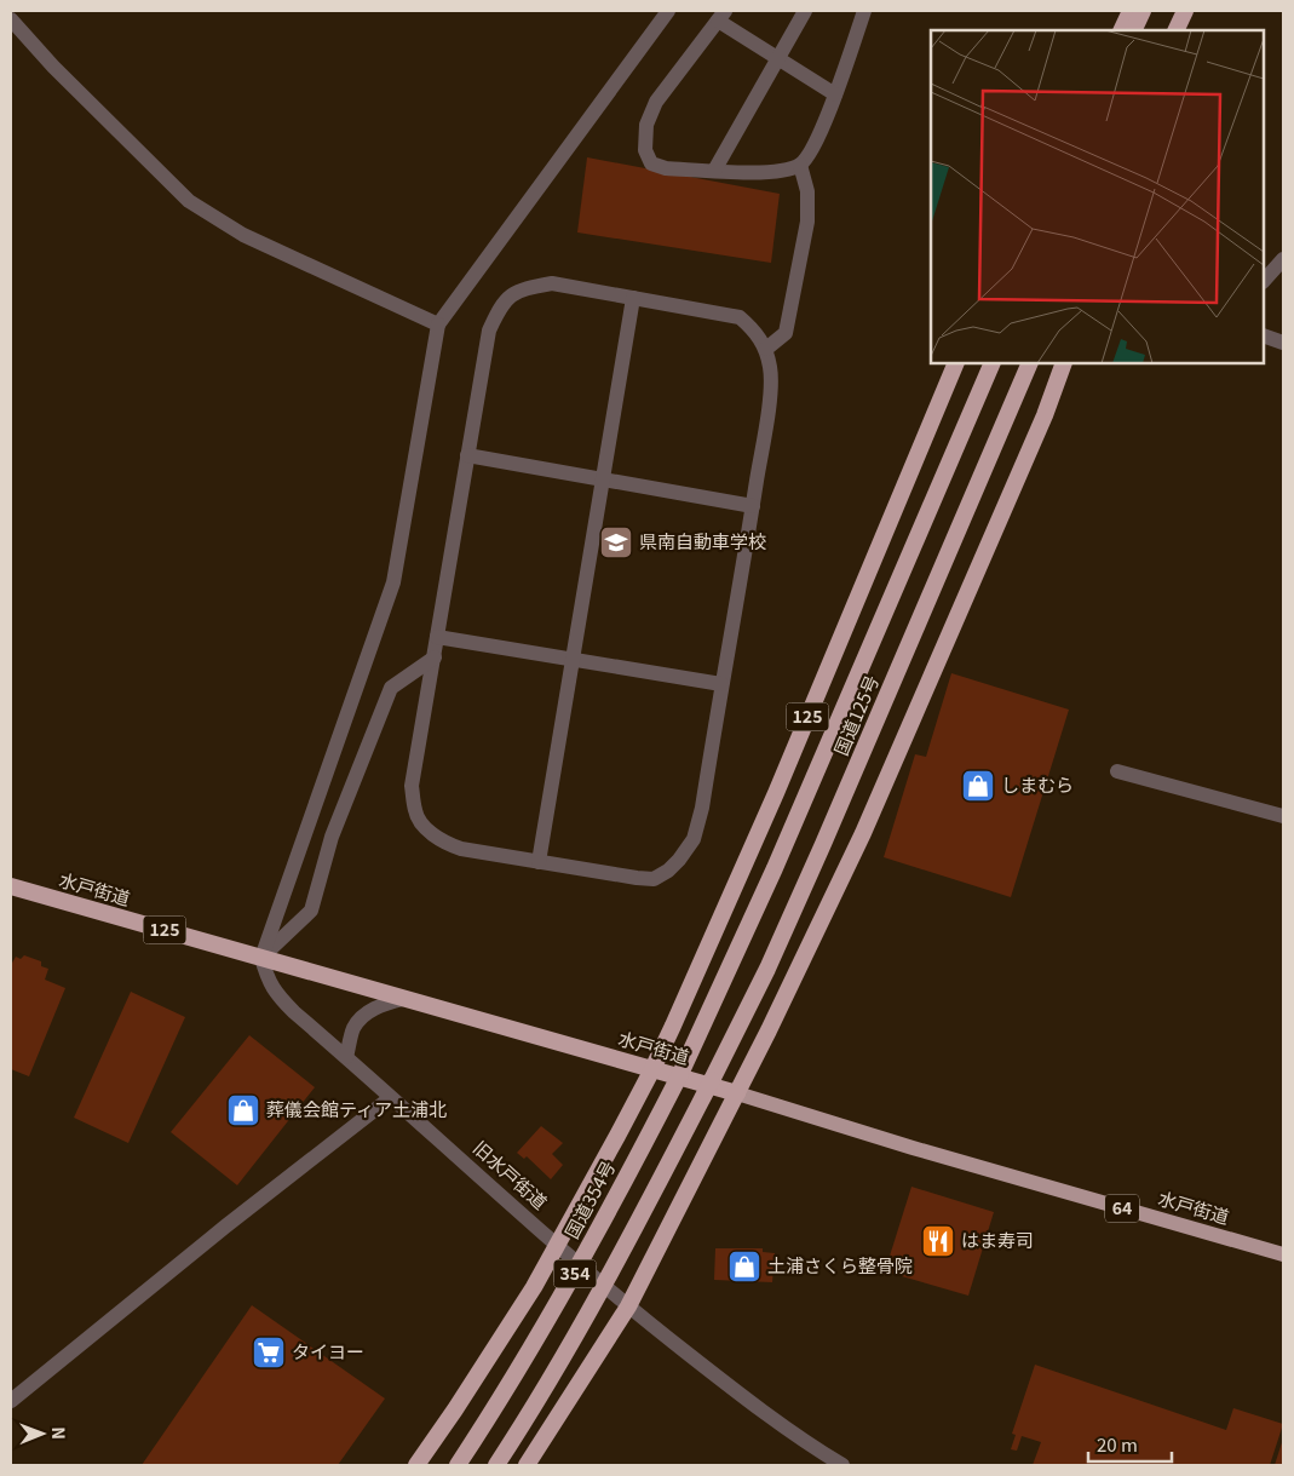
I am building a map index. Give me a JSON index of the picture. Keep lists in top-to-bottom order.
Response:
{
  "streets": {
    "highway": [
      "国道125号",
      "125",
      "水戸街道",
      "国道354号",
      "354"
    ],
    "main road": ["64"],
    "street": ["旧水戸街道"]
  },
  "crossings": [
    ["国道125号", "国道354号"],
    ["125", "水戸街道"],
    ["水戸街道", "旧水戸街道"]
  ],
  "places": {
    "school or university": ["県南自動車学校"],
    "shop": ["しまむら", "葬儀会館ティア土浦北", "土浦さくら整骨院"],
    "restaurant": ["はま寿司"],
    "supermarket": ["タイヨー"]
  },
  "scale_bar": "20 m",
  "north": "right"
}
